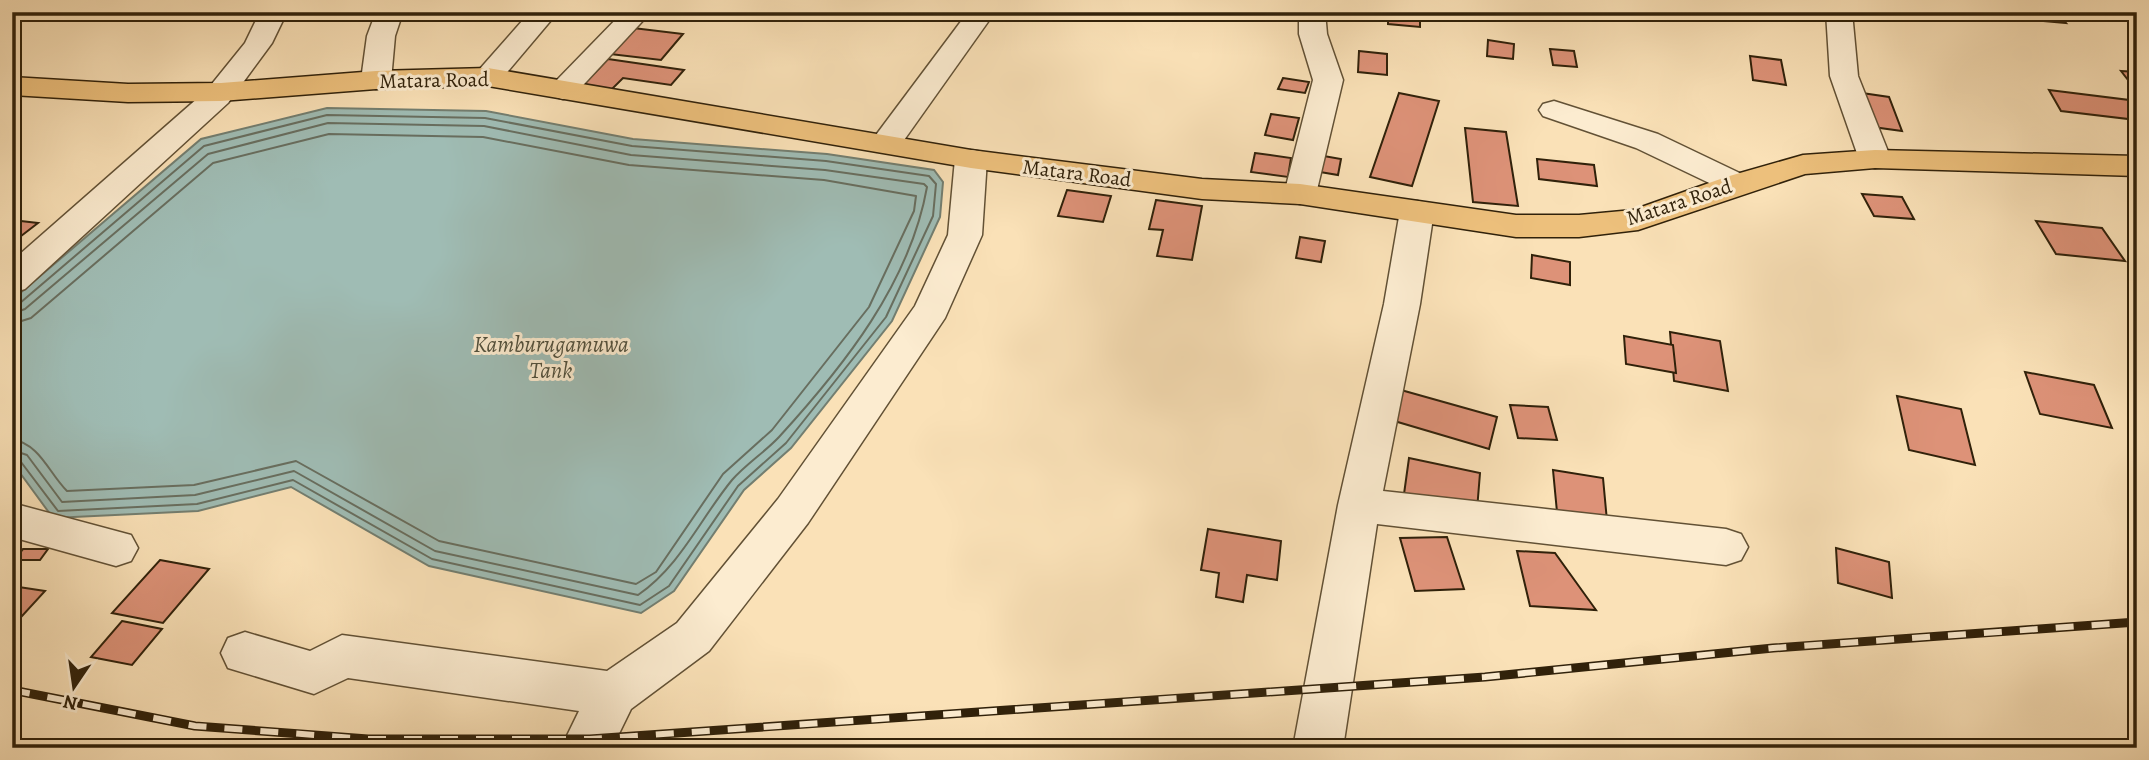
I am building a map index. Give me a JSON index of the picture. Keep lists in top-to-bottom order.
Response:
{
  "streets": {
    "highway": ["Matara Road"]
  },
  "water": ["Kamburugamuwa Tank"],
  "north": "bottom"
}
